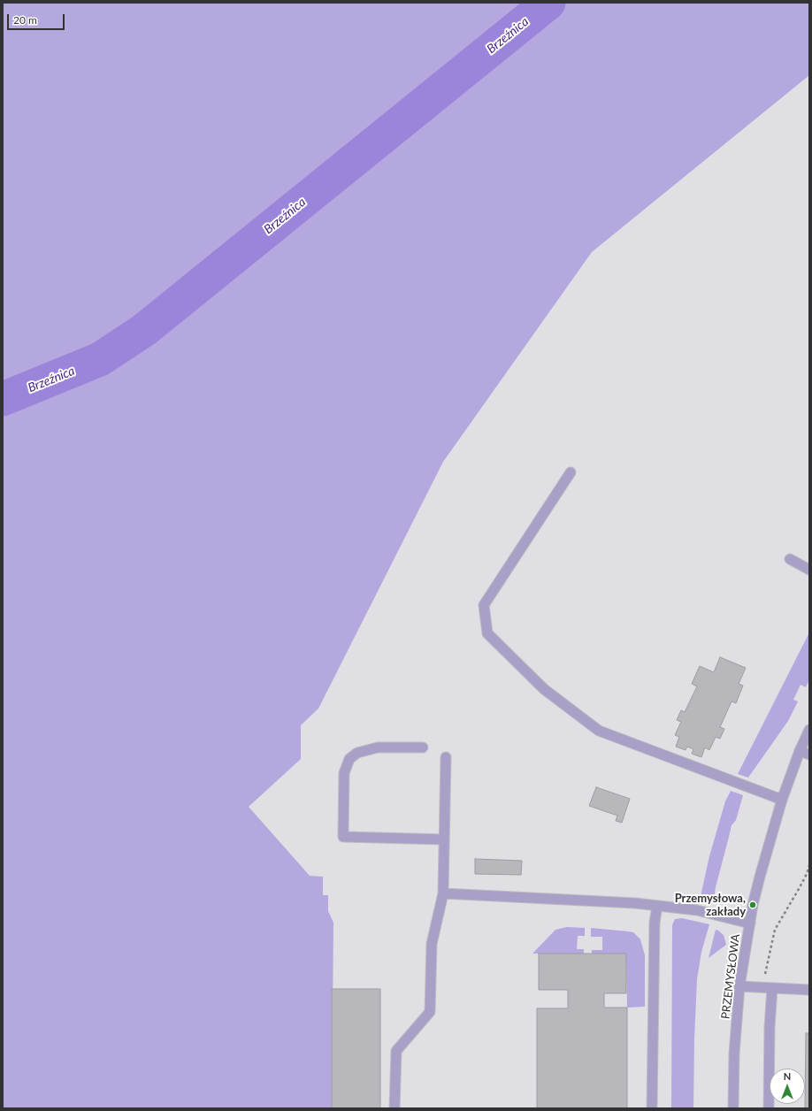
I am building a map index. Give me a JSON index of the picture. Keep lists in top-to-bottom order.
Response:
{
  "streets": {
    "street": ["PRZEMYSŁOWA"]
  },
  "water": ["Brzeźnica"],
  "places": ["Przemysłowa, zakłady"],
  "scale_bar": "20 m",
  "north": "top"
}
